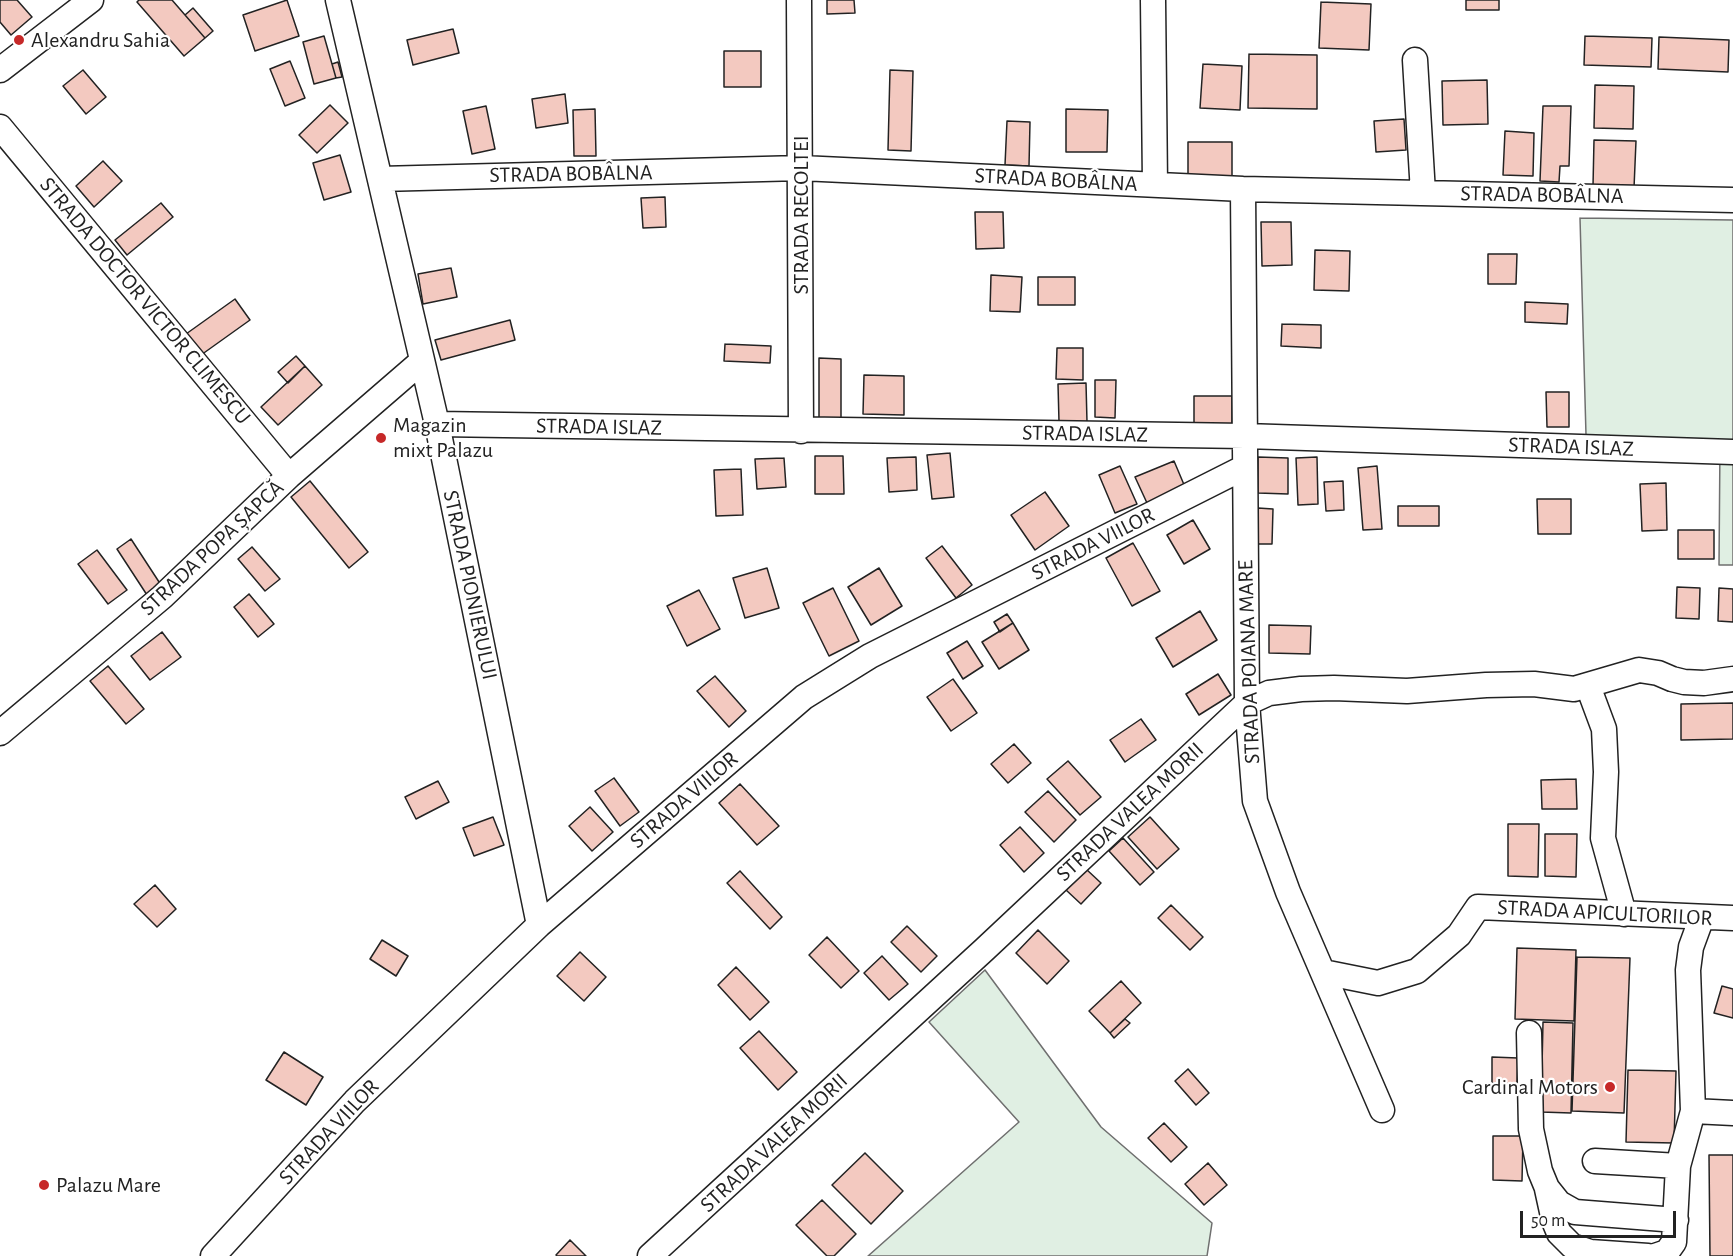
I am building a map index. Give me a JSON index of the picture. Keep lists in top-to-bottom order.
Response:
{
  "streets": {
    "street": [
      "STRADA BOBÂLNA",
      "STRADA RECOLTEI",
      "STRADA DOCTOR VICTOR CLIMESCU",
      "STRADA ISLAZ",
      "STRADA VIILOR",
      "STRADA POPA ȘAPCĂ",
      "STRADA PIONIERULUI",
      "STRADA POIANA MARE",
      "STRADA VALEA MORII",
      "STRADA APICULTORILOR"
    ]
  },
  "crossings": [
    ["STRADA BOBÂLNA", "STRADA RECOLTEI"],
    ["STRADA BOBÂLNA", "STRADA PIONIERULUI"],
    ["STRADA BOBÂLNA", "STRADA POIANA MARE"],
    ["STRADA RECOLTEI", "STRADA ISLAZ"],
    ["STRADA DOCTOR VICTOR CLIMESCU", "STRADA POPA ȘAPCĂ"],
    ["STRADA ISLAZ", "STRADA PIONIERULUI"],
    ["STRADA ISLAZ", "STRADA POIANA MARE"],
    ["STRADA VIILOR", "STRADA PIONIERULUI"],
    ["STRADA VIILOR", "STRADA POIANA MARE"],
    ["STRADA POPA ȘAPCĂ", "STRADA PIONIERULUI"],
    ["STRADA POIANA MARE", "STRADA VALEA MORII"],
    ["STRADA POIANA MARE", "STRADA APICULTORILOR"]
  ],
  "places": [
    "Alexandru Sahia",
    "Magazin mixt Palazu",
    "Cardinal Motors",
    "Palazu Mare"
  ],
  "scale_bar": "50 m"
}
